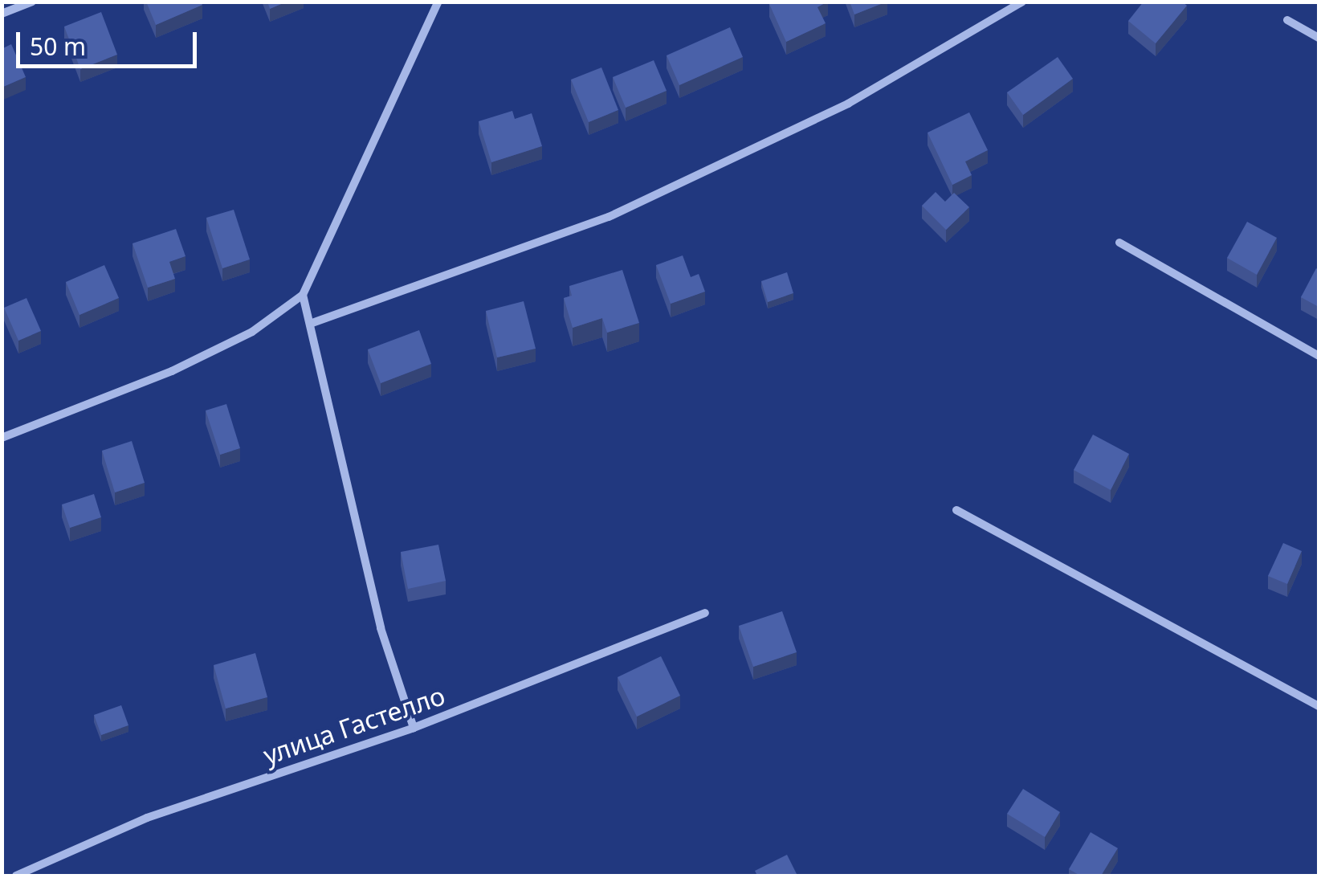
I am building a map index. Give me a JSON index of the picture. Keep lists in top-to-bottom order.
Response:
{
  "streets": {
    "street": ["улица Гастелло"]
  },
  "scale_bar": "50 m"
}
